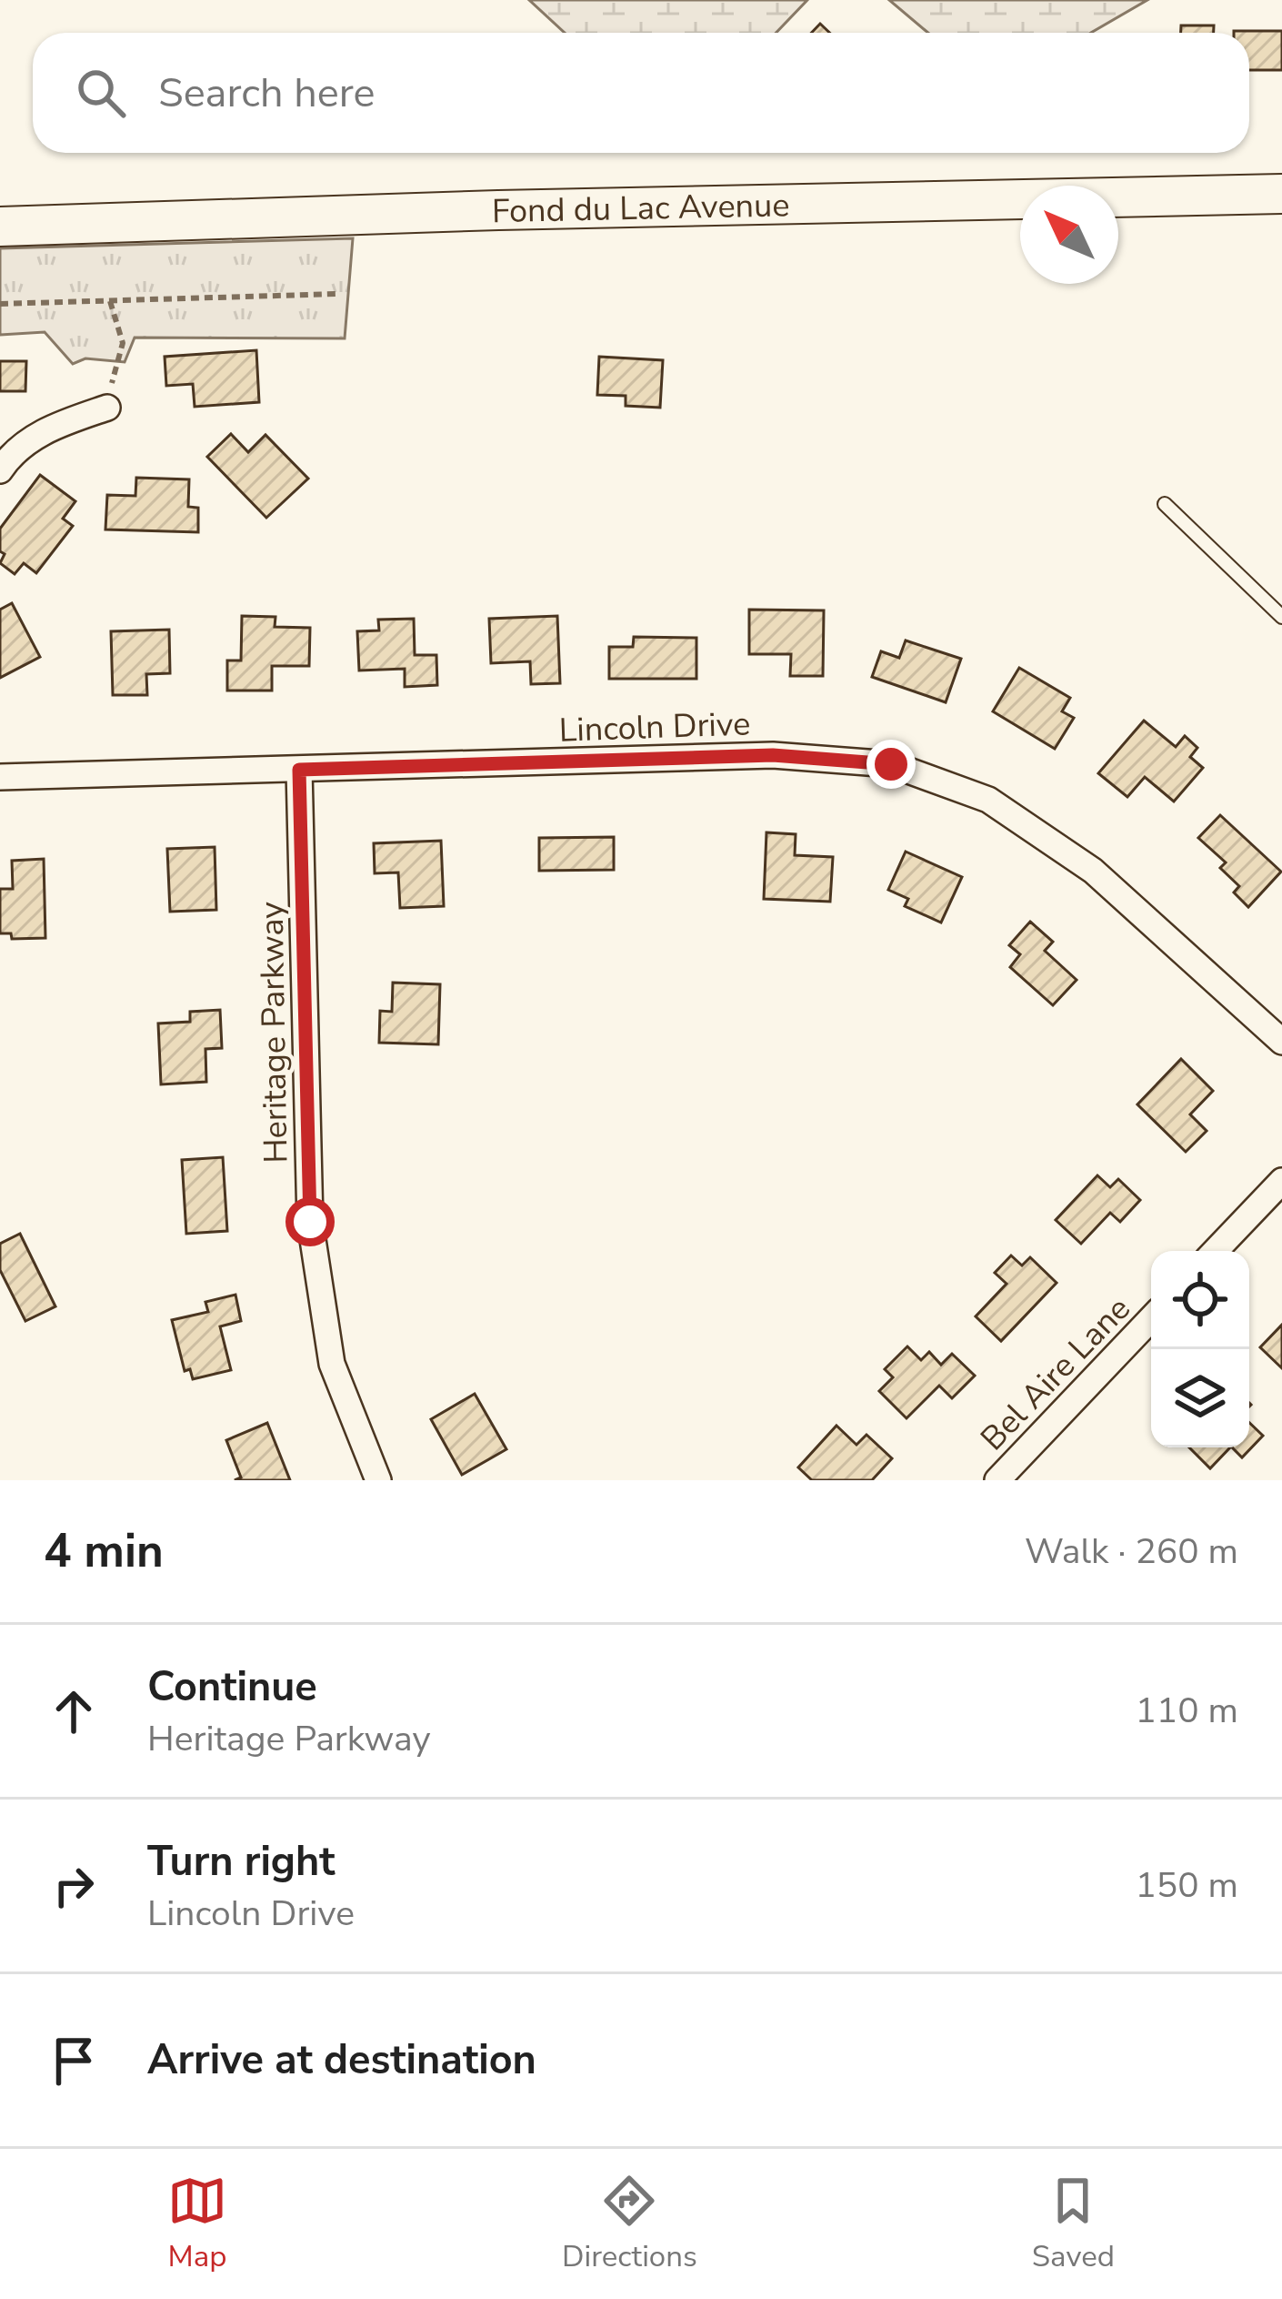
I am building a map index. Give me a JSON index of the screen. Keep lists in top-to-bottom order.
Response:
{
  "streets": {
    "main road": ["Fond du Lac Avenue"],
    "street": ["Lincoln Drive", "Heritage Parkway", "Bel Aire Lane"]
  },
  "crossings": [
    ["Lincoln Drive", "Heritage Parkway"]
  ],
  "north": "top left",
  "page": {
    "search": "Search here",
    "heading": ["4 min", "Walk · 260 m"],
    "list": [
      ["Continue", "Heritage Parkway", "110 m"],
      ["Turn right", "Lincoln Drive", "150 m"],
      "Arrive at destination"
    ],
    "nav": ["Map", "Directions", "Saved"]
  }
}
